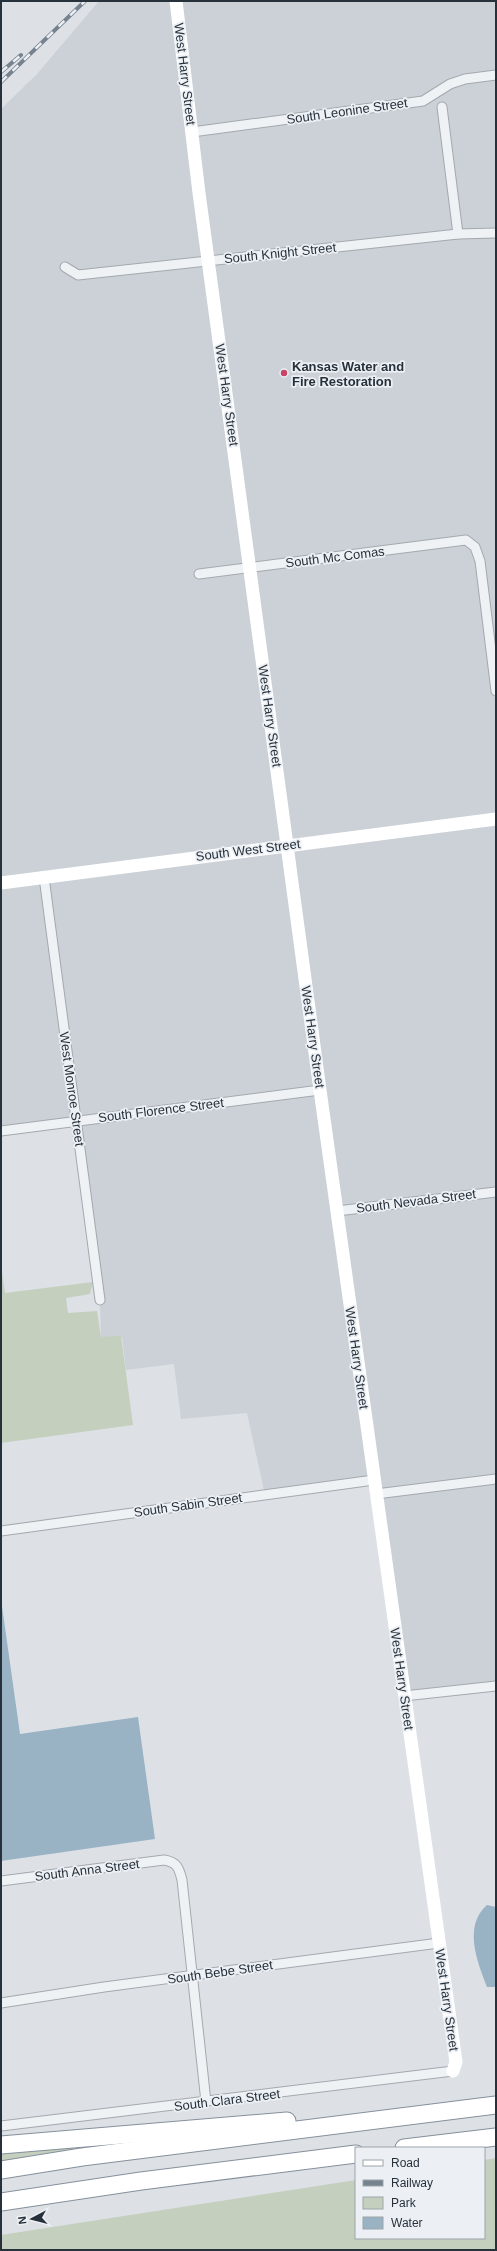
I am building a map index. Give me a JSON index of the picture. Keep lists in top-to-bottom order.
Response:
{
  "streets": {
    "street": [
      "West Harry Street",
      "South Leonine Street",
      "South Knight Street",
      "South Mc Comas",
      "South West Street",
      "West Monroe Street",
      "South Florence Street",
      "South Nevada Street",
      "South Sabin Street",
      "South Anna Street",
      "South Bebe Street",
      "South Clara Street"
    ]
  },
  "crossings": [
    ["West Harry Street", "South Leonine Street"],
    ["West Harry Street", "South Knight Street"],
    ["West Harry Street", "South Mc Comas"],
    ["West Harry Street", "South West Street"],
    ["West Harry Street", "South Florence Street"],
    ["West Harry Street", "South Nevada Street"],
    ["West Harry Street", "South Sabin Street"],
    ["West Harry Street", "South Bebe Street"],
    ["West Harry Street", "South Clara Street"],
    ["South West Street", "West Monroe Street"],
    ["West Monroe Street", "South Florence Street"],
    ["South Anna Street", "South Bebe Street"]
  ],
  "places": ["Kansas Water and Fire Restoration"],
  "legend": [
    "Road",
    "Railway",
    "Park",
    "Water"
  ],
  "north": "left"
}
